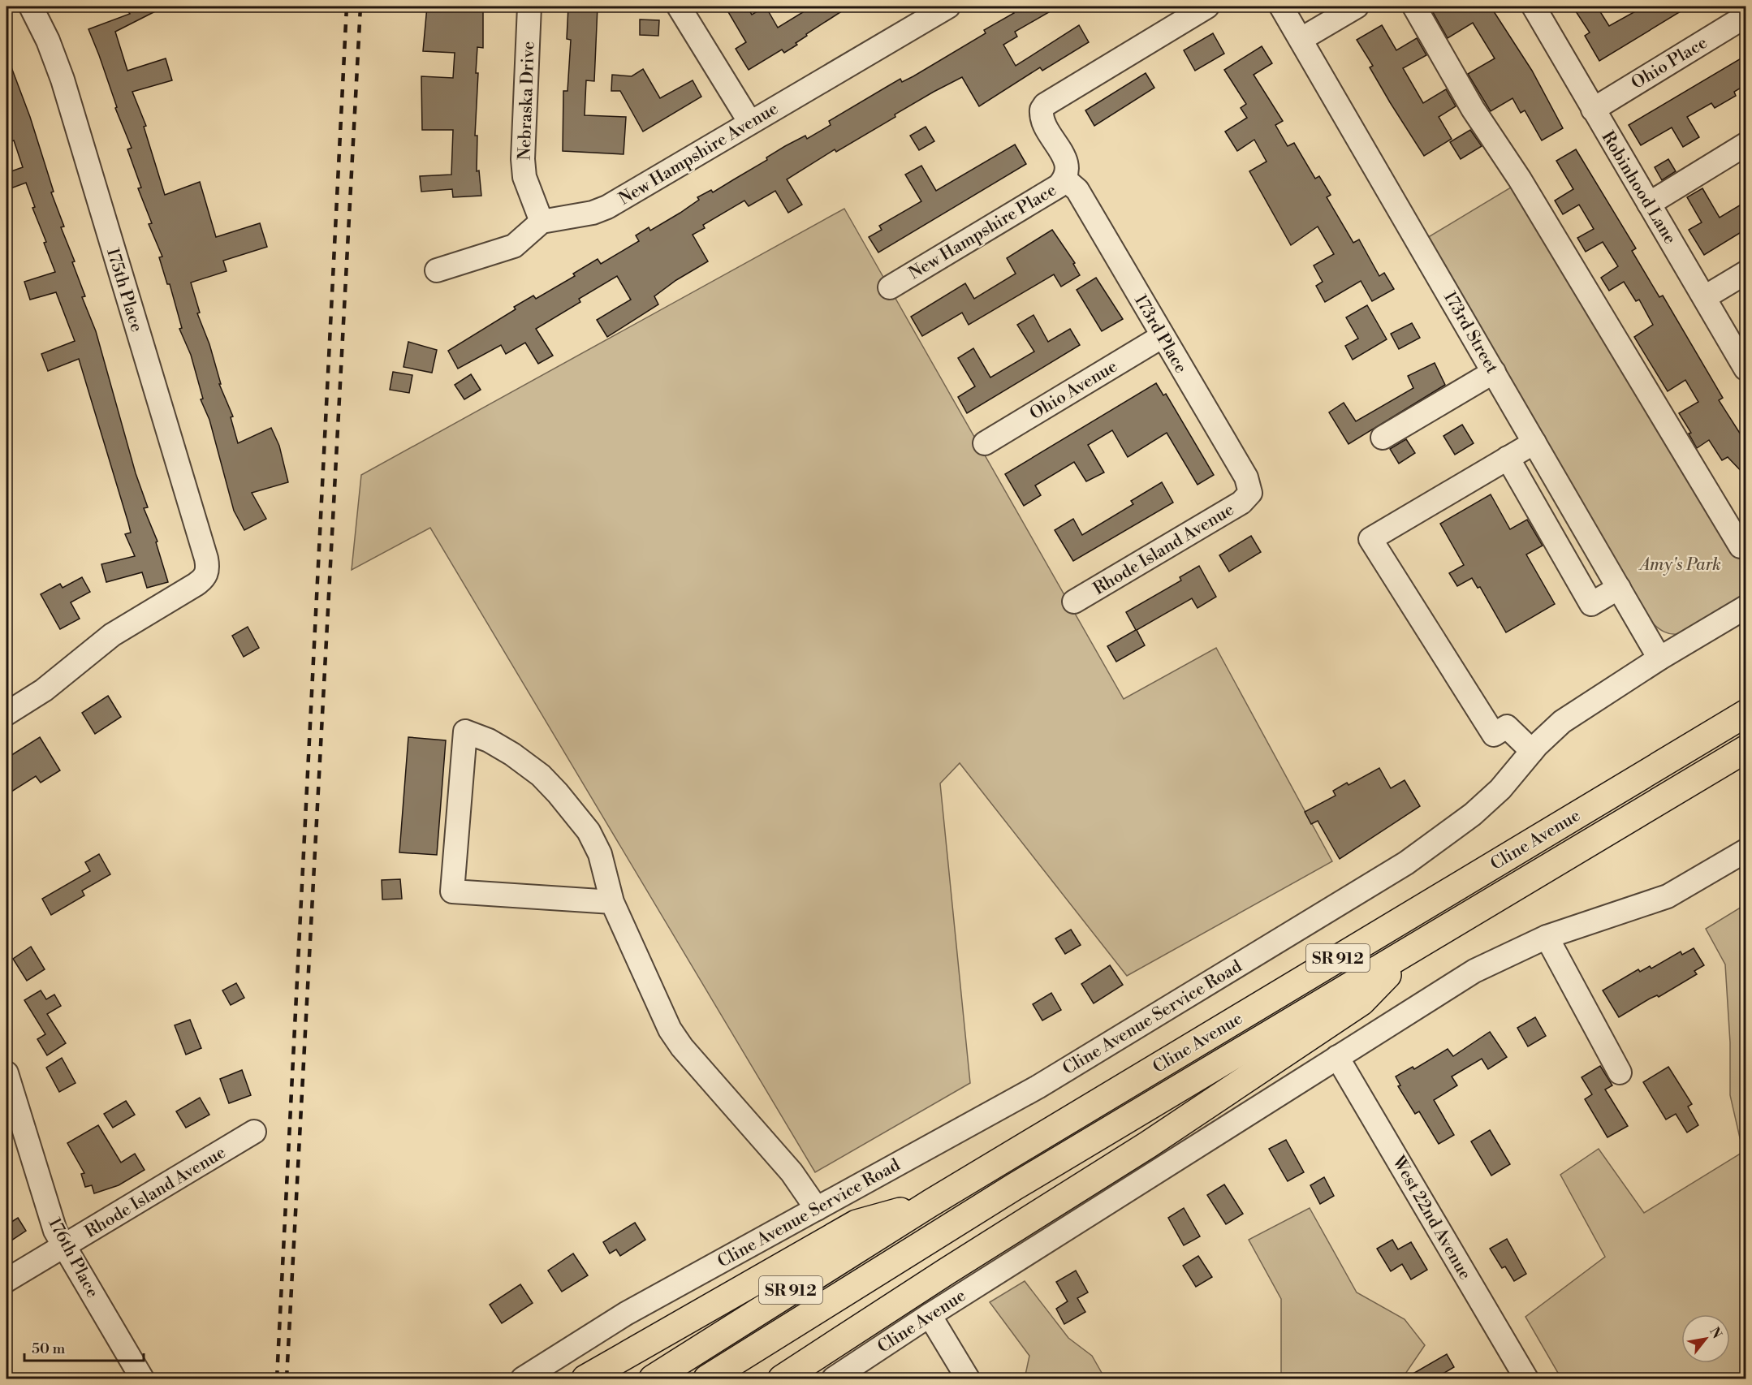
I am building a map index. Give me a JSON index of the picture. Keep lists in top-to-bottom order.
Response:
{
  "streets": {
    "highway": ["Cline Avenue", "SR 912"],
    "street": [
      "Ohio Place",
      "Nebraska Drive",
      "New Hampshire Avenue",
      "Robinhood Lane",
      "New Hampshire Place",
      "175th Place",
      "173rd Street",
      "173rd Place",
      "Ohio Avenue",
      "Rhode Island Avenue",
      "Cline Avenue Service Road",
      "West 22nd Avenue",
      "176th Place"
    ]
  },
  "crossings": [
    ["Ohio Place", "Robinhood Lane"],
    ["Nebraska Drive", "New Hampshire Avenue"],
    ["New Hampshire Place", "173rd Place"],
    ["173rd Street", "Cline Avenue Service Road"],
    ["173rd Place", "Ohio Avenue"],
    ["173rd Place", "Rhode Island Avenue"],
    ["Rhode Island Avenue", "176th Place"],
    ["Cline Avenue", "West 22nd Avenue"]
  ],
  "parks": ["Amy's Park"],
  "scale_bar": "50 m",
  "north": "top right"
}
